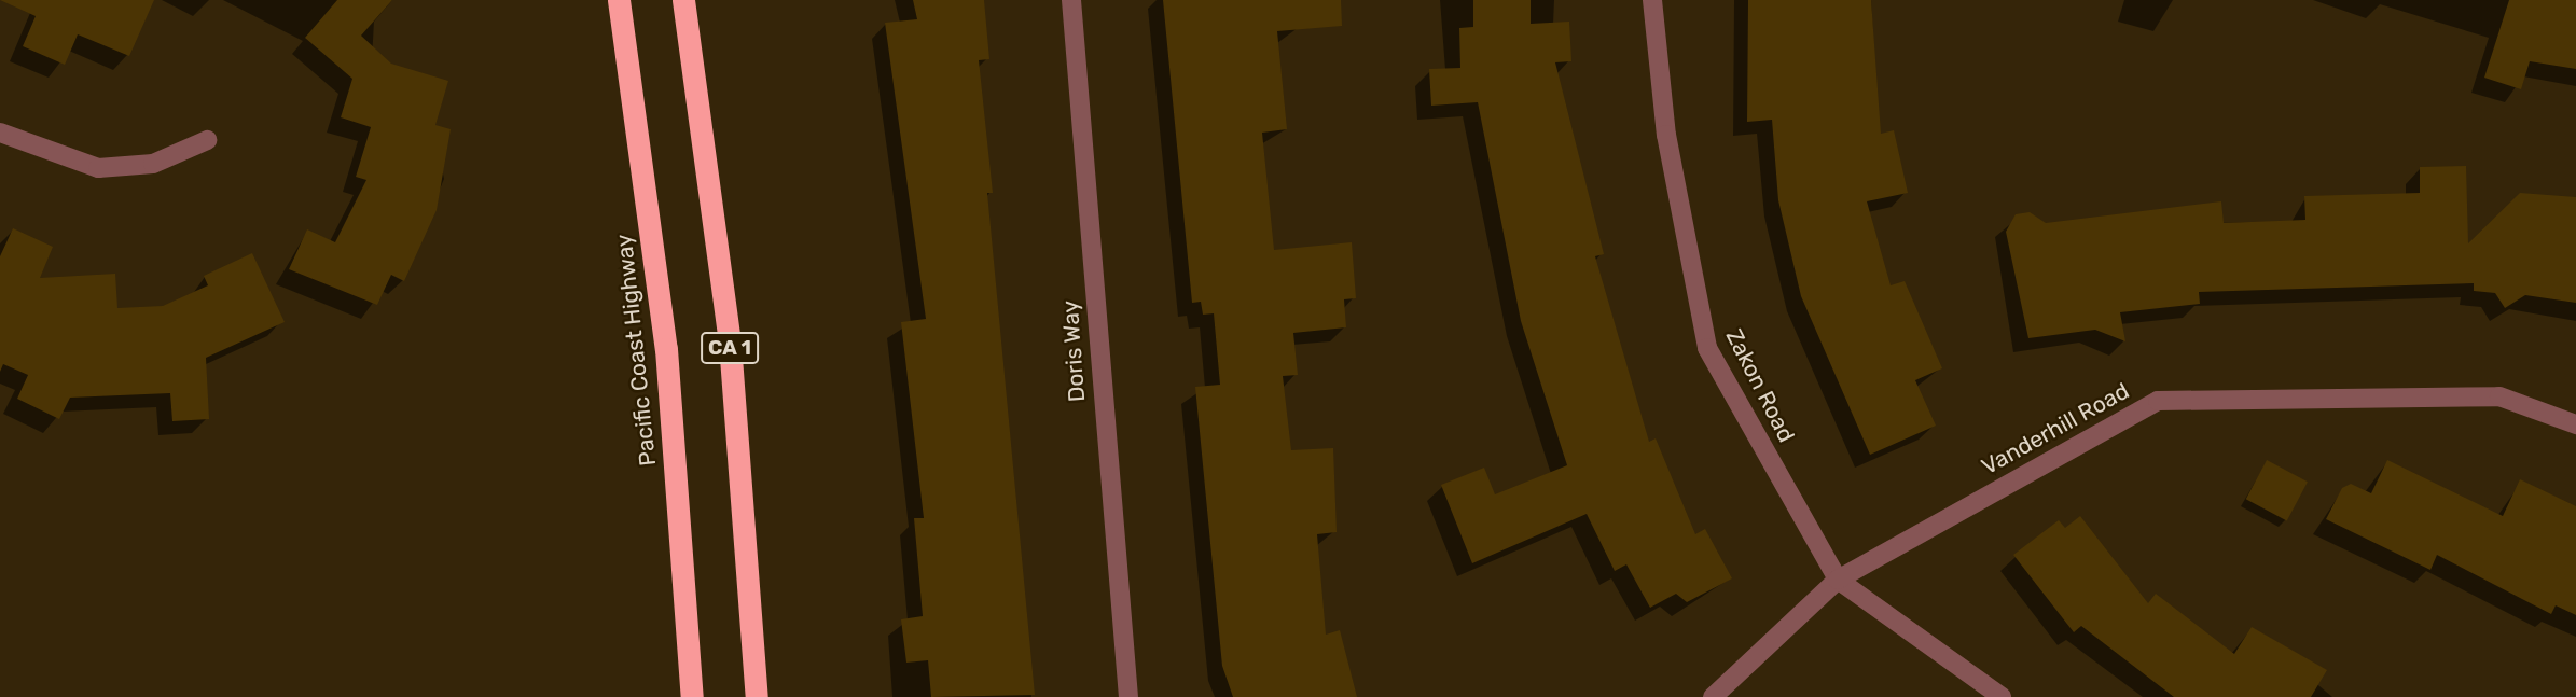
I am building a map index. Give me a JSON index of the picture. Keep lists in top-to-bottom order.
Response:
{
  "streets": {
    "highway": ["CA 1", "Pacific Coast Highway"],
    "street": ["Doris Way", "Zakon Road", "Vanderhill Road"]
  },
  "crossings": [
    ["Zakon Road", "Vanderhill Road"]
  ]
}
